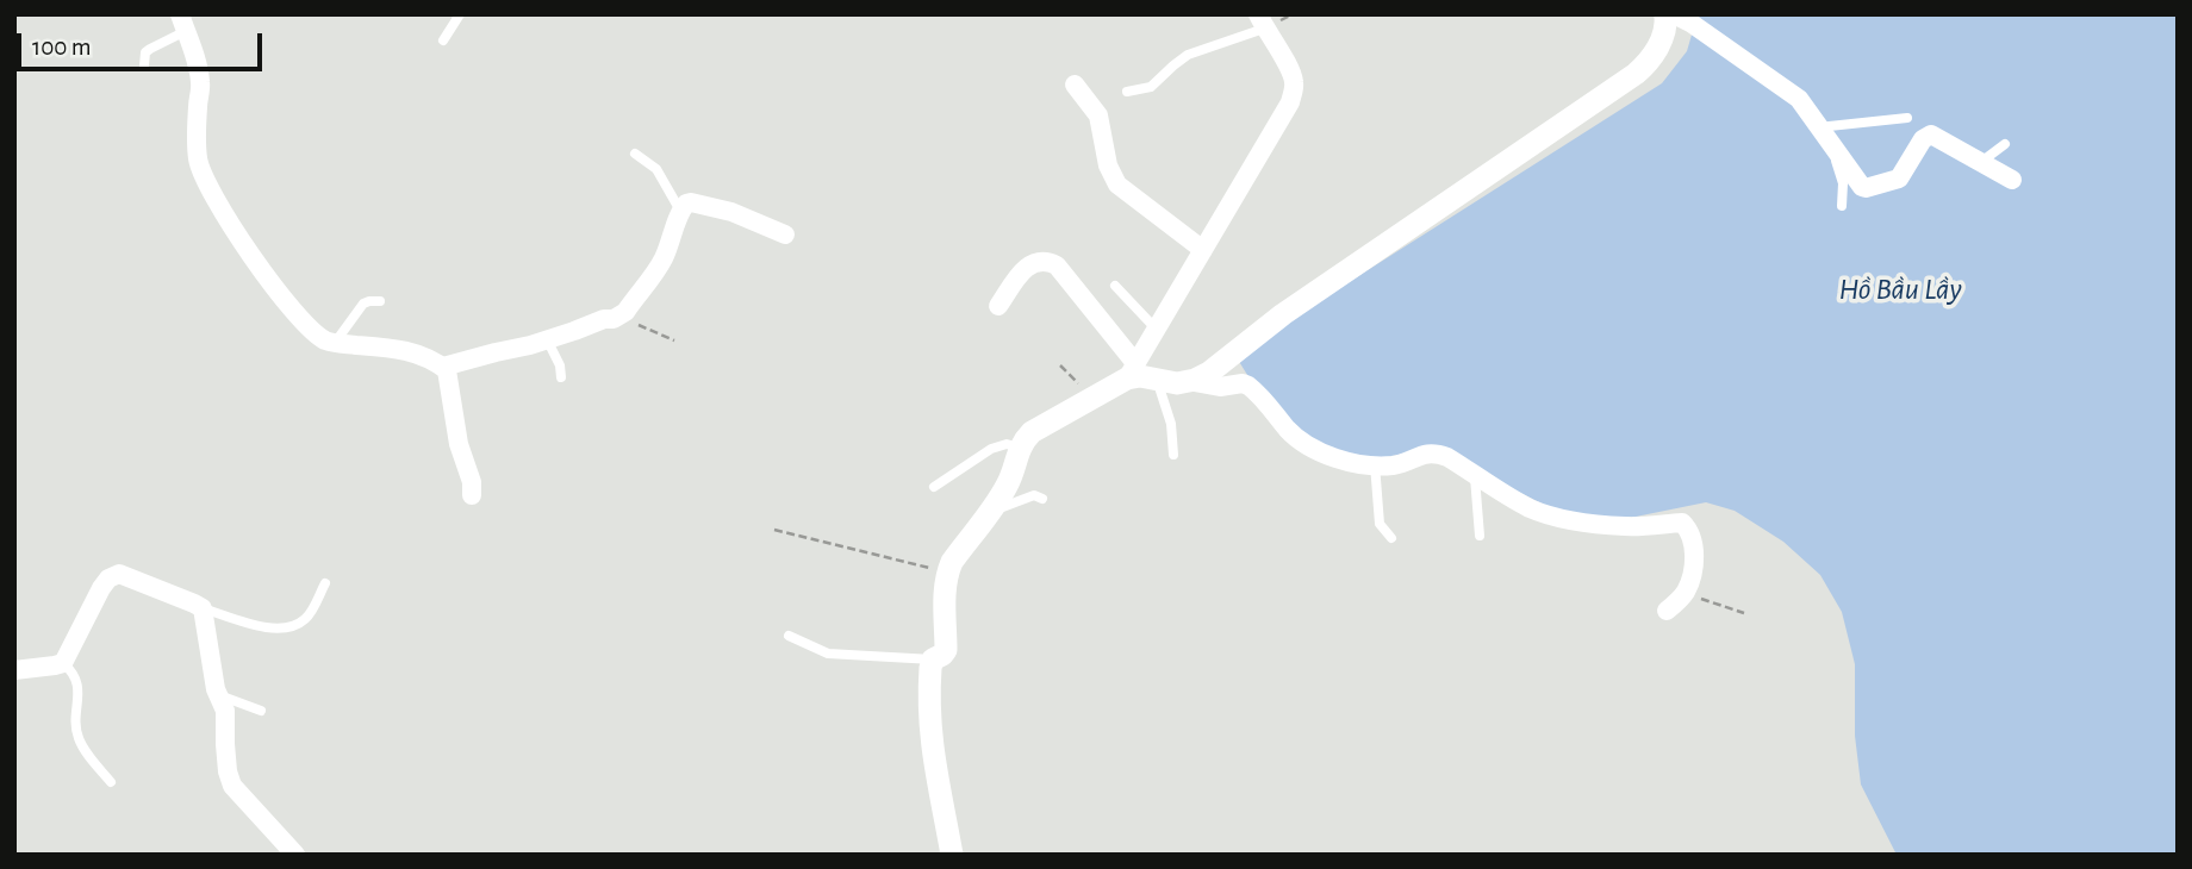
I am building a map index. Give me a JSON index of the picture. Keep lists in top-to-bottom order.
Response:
{
  "water": ["Hồ Bầu Lầy"],
  "scale_bar": "100 m"
}
